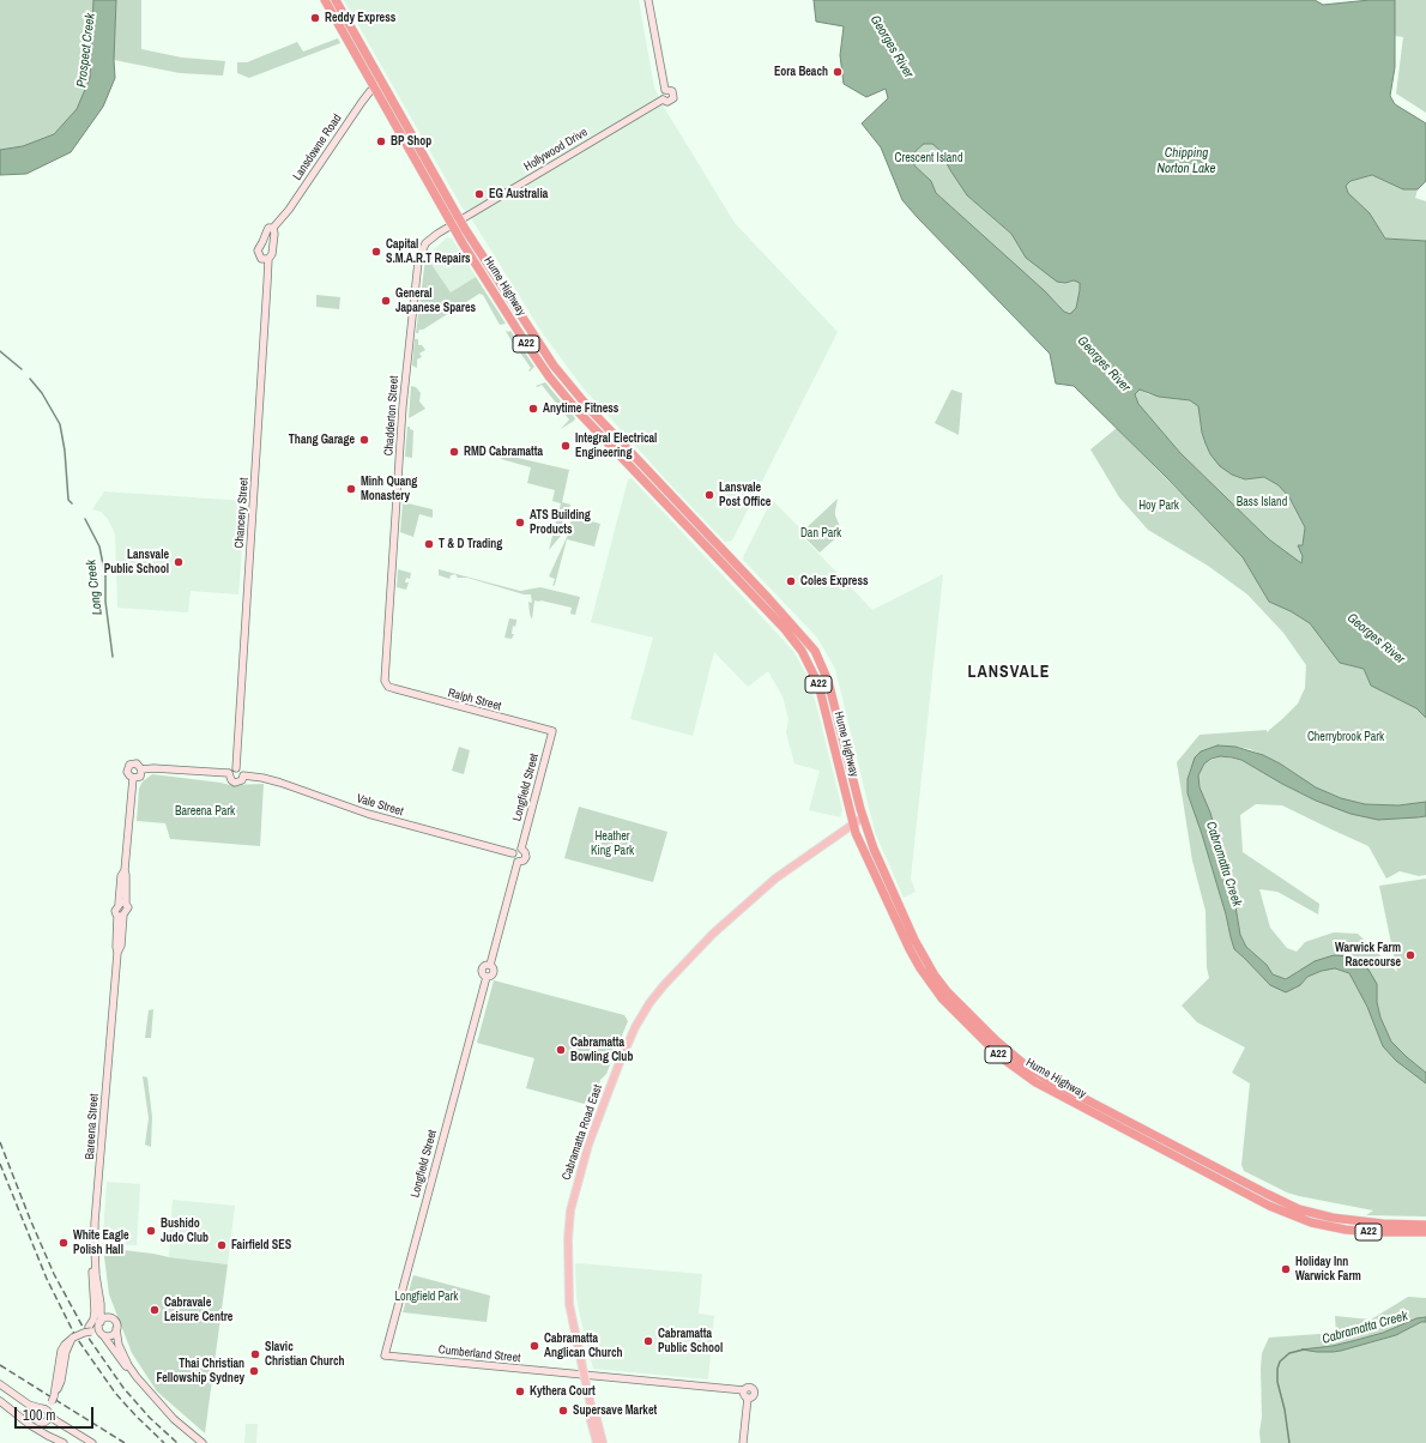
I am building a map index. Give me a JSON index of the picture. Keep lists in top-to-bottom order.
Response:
{
  "streets": {
    "highway": ["Hume Highway", "A22"],
    "main road": ["Cabramatta Road East"],
    "street": [
      "Lansdowne Road",
      "Hollywood Drive",
      "Chadderton Street",
      "Chancery Street",
      "Ralph Street",
      "Longfield Street",
      "Vale Street",
      "Bareena Street",
      "Cumberland Street"
    ]
  },
  "crossings": [
    ["Lansdowne Road", "Hume Highway"],
    ["Lansdowne Road", "Chancery Street"],
    ["Hollywood Drive", "Hume Highway"],
    ["Hollywood Drive", "Chadderton Street"],
    ["Hume Highway", "Chadderton Street"],
    ["Hume Highway", "Cabramatta Road East"],
    ["Chadderton Street", "Ralph Street"],
    ["Chancery Street", "Vale Street"],
    ["Ralph Street", "Longfield Street"],
    ["Longfield Street", "Vale Street"],
    ["Longfield Street", "Cumberland Street"],
    ["Cabramatta Road East", "Cumberland Street"]
  ],
  "districts": ["LANSVALE"],
  "water": [
    "Georges River",
    "Prospect Creek",
    "Chipping Norton Lake",
    "Long Creek",
    "Cabramatta Creek"
  ],
  "parks": [
    "Crescent Island",
    "Bass Island",
    "Hoy Park",
    "Dan Park",
    "Cherrybrook Park",
    "Bareena Park",
    "Heather King Park",
    "Longfield Park"
  ],
  "places": [
    "Reddy Express",
    "Eora Beach",
    "BP Shop",
    "EG Australia",
    "Capital S.M.A.R.T Repairs",
    "General Japanese Spares",
    "Anytime Fitness",
    "Thang Garage",
    "Integral Electrical Engineering",
    "RMD Cabramatta",
    "Minh Quang Monastery",
    "Lansvale Post Office",
    "ATS Building Products",
    "T & D Trading",
    "Lansvale Public School",
    "Coles Express",
    "Warwick Farm Racecourse",
    "Cabramatta Bowling Club",
    "Bushido Judo Club",
    "White Eagle Polish Hall",
    "Fairfield SES",
    "Holiday Inn Warwick Farm",
    "Cabravale Leisure Centre",
    "Cabramatta Public School",
    "Cabramatta Anglican Church",
    "Slavic Christian Church",
    "Thai Christian Fellowship Sydney",
    "Kythera Court",
    "Supersave Market"
  ],
  "scale_bar": "100 m"
}
